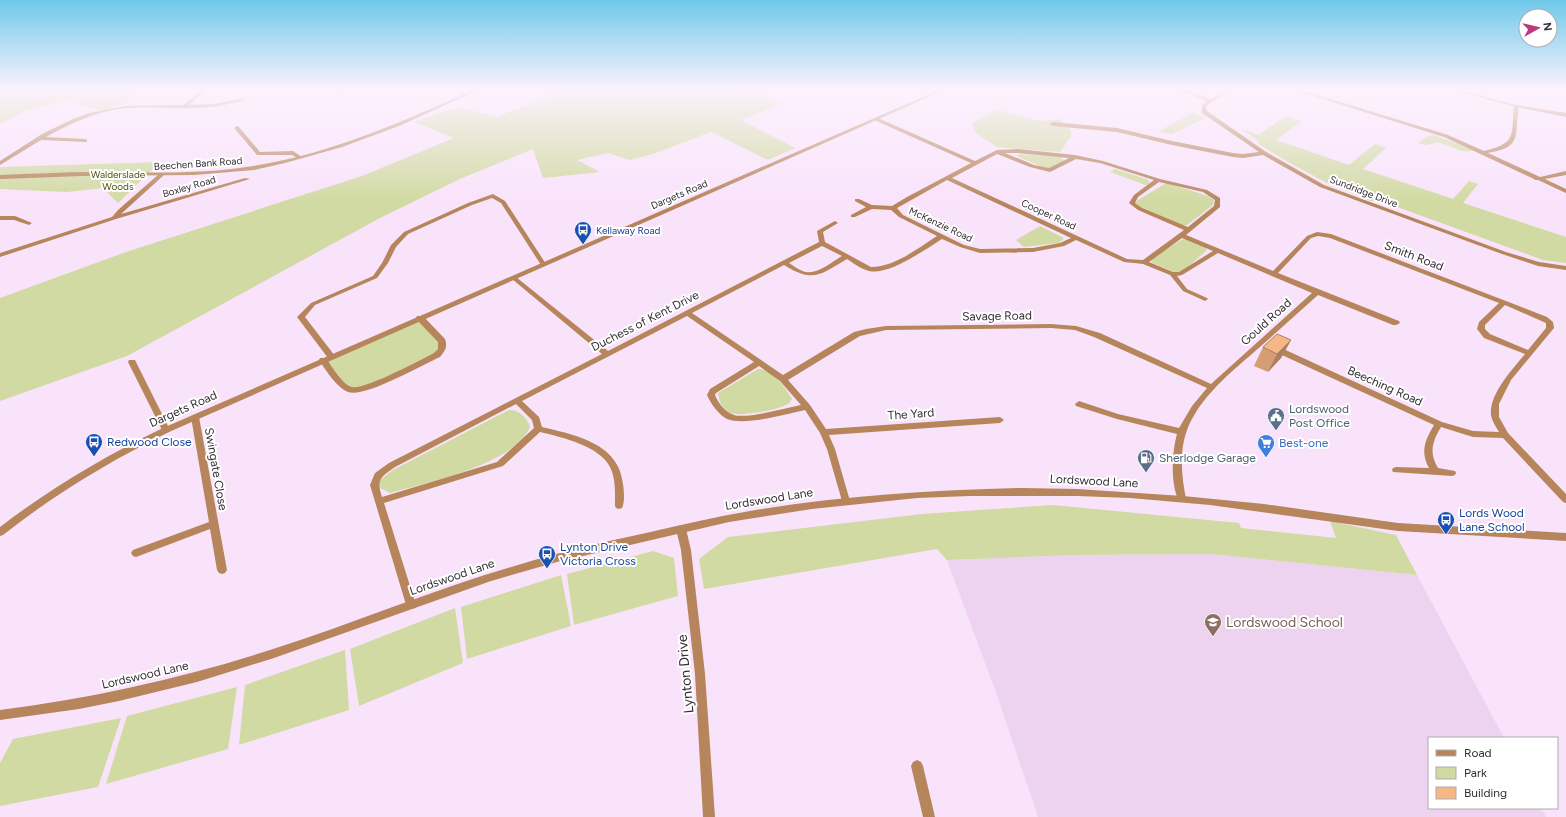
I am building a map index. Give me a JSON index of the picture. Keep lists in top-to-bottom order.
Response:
{
  "streets": {
    "street": [
      "Beechen Bank Road",
      "Boxley Road",
      "Sundridge Drive",
      "Dargets Road",
      "Cooper Road",
      "McKenzie Road",
      "Smith Road",
      "Savage Road",
      "Duchess of Kent Drive",
      "Gould Road",
      "Beeching Road",
      "The Yard",
      "Swingate Close",
      "Lordswood Lane",
      "Lynton Drive"
    ]
  },
  "crossings": [
    ["Beechen Bank Road", "Boxley Road"],
    ["Dargets Road", "Swingate Close"],
    ["Cooper Road", "McKenzie Road"],
    ["Smith Road", "Gould Road"],
    ["Savage Road", "Gould Road"],
    ["Duchess of Kent Drive", "Lordswood Lane"],
    ["Gould Road", "Beeching Road"],
    ["Gould Road", "Lordswood Lane"],
    ["Lordswood Lane", "Lynton Drive"]
  ],
  "parks": ["Walderslade Woods"],
  "places": {
    "bus stop": [
      "Kellaway Road",
      "Redwood Close",
      "Lords Wood Lane School",
      "Lynton Drive Victoria Cross"
    ],
    "public building": ["Lordswood Post Office"],
    "supermarket": ["Best-one"],
    "fuel station": ["Sherlodge Garage"],
    "school or university": ["Lordswood School"]
  },
  "legend": ["Road", "Park", "Building"],
  "north": "right"
}
